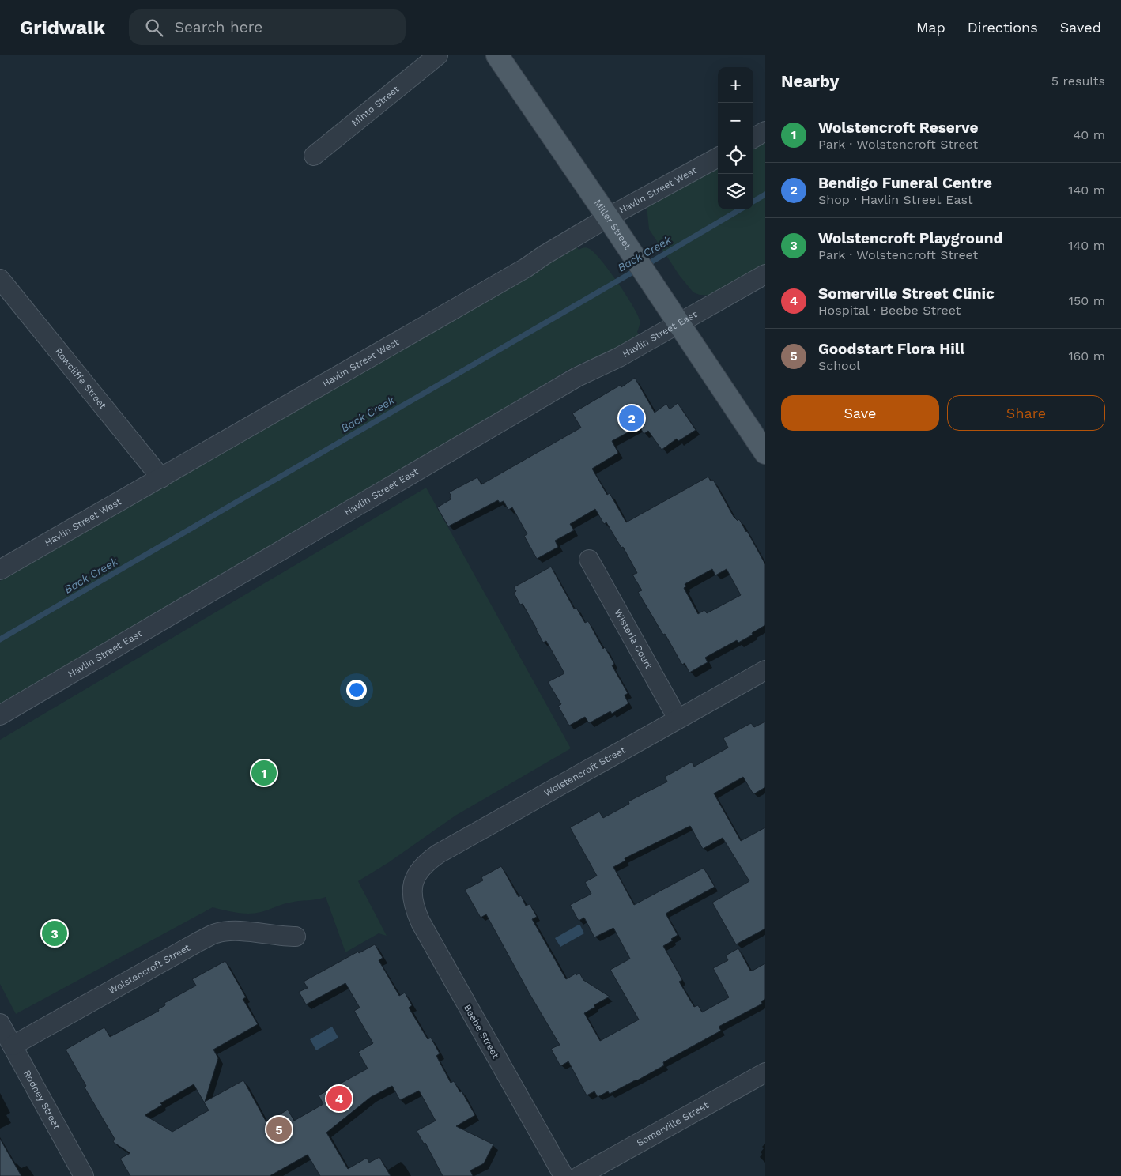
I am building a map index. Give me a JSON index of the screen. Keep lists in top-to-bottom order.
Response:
{
  "streets": {
    "main road": ["Miller Street"],
    "street": [
      "Minto Street",
      "Havlin Street West",
      "Havlin Street East",
      "Rowcliffe Street",
      "Wisteria Court",
      "Wolstencroft Street",
      "Beebe Street",
      "Rodney Street",
      "Somerville Street"
    ]
  },
  "crossings": [
    ["Havlin Street West", "Miller Street"],
    ["Havlin Street West", "Rowcliffe Street"],
    ["Miller Street", "Havlin Street East"],
    ["Wisteria Court", "Wolstencroft Street"],
    ["Wolstencroft Street", "Beebe Street"],
    ["Wolstencroft Street", "Rodney Street"]
  ],
  "water": ["Back Creek"],
  "page": {
    "header": "Gridwalk",
    "search": "Search here",
    "nav": ["Map", "Directions", "Saved"],
    "heading": ["Nearby", "5 results"],
    "map_buttons": ["+", "−"],
    "list": [
      {
        "mark": "1",
        "name": "Wolstencroft Reserve",
        "note": "Park · Wolstencroft Street",
        "value": "40 m"
      },
      {
        "mark": "2",
        "name": "Bendigo Funeral Centre",
        "note": "Shop · Havlin Street East",
        "value": "140 m"
      },
      {
        "mark": "3",
        "name": "Wolstencroft Playground",
        "note": "Park · Wolstencroft Street",
        "value": "140 m"
      },
      {
        "mark": "4",
        "name": "Somerville Street Clinic",
        "note": "Hospital · Beebe Street",
        "value": "150 m"
      },
      {
        "mark": "5",
        "name": "Goodstart Flora Hill",
        "note": "School",
        "value": "160 m"
      }
    ],
    "buttons": ["Save", "Share"],
    "pins": [
      "2",
      "1",
      "3",
      "4",
      "5"
    ]
  }
}
